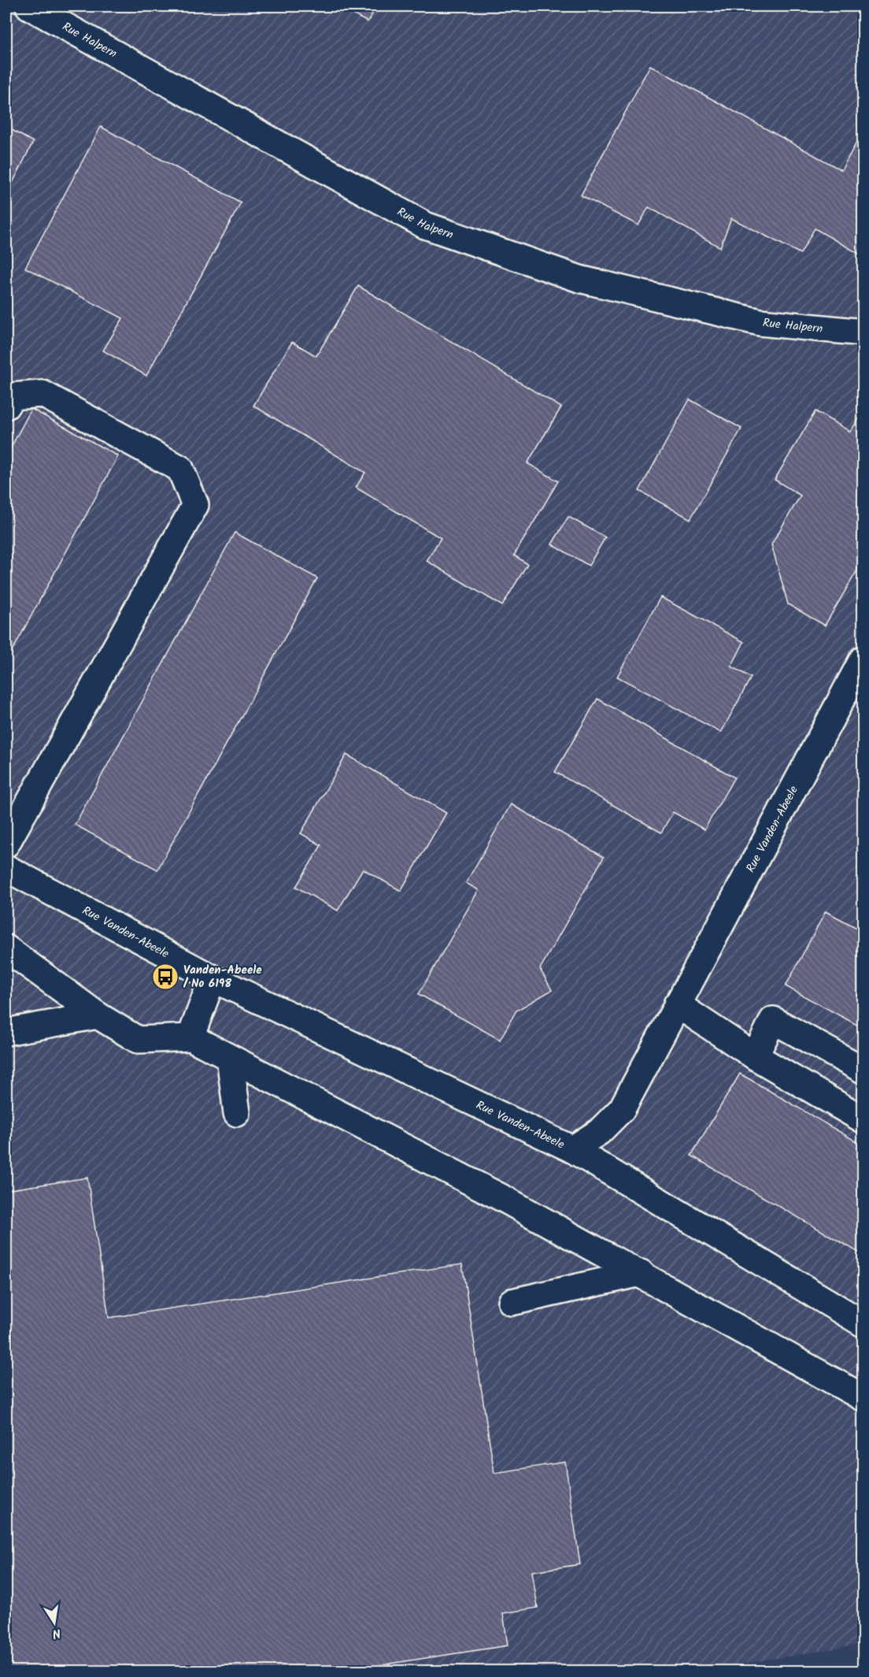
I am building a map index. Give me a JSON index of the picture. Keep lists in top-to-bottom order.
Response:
{
  "streets": {
    "street": ["Rue Halpern", "Rue Vanden-Abeele"]
  },
  "places": {
    "bus stop": ["Vanden-Abeele / No 6198"]
  },
  "north": "bottom"
}
